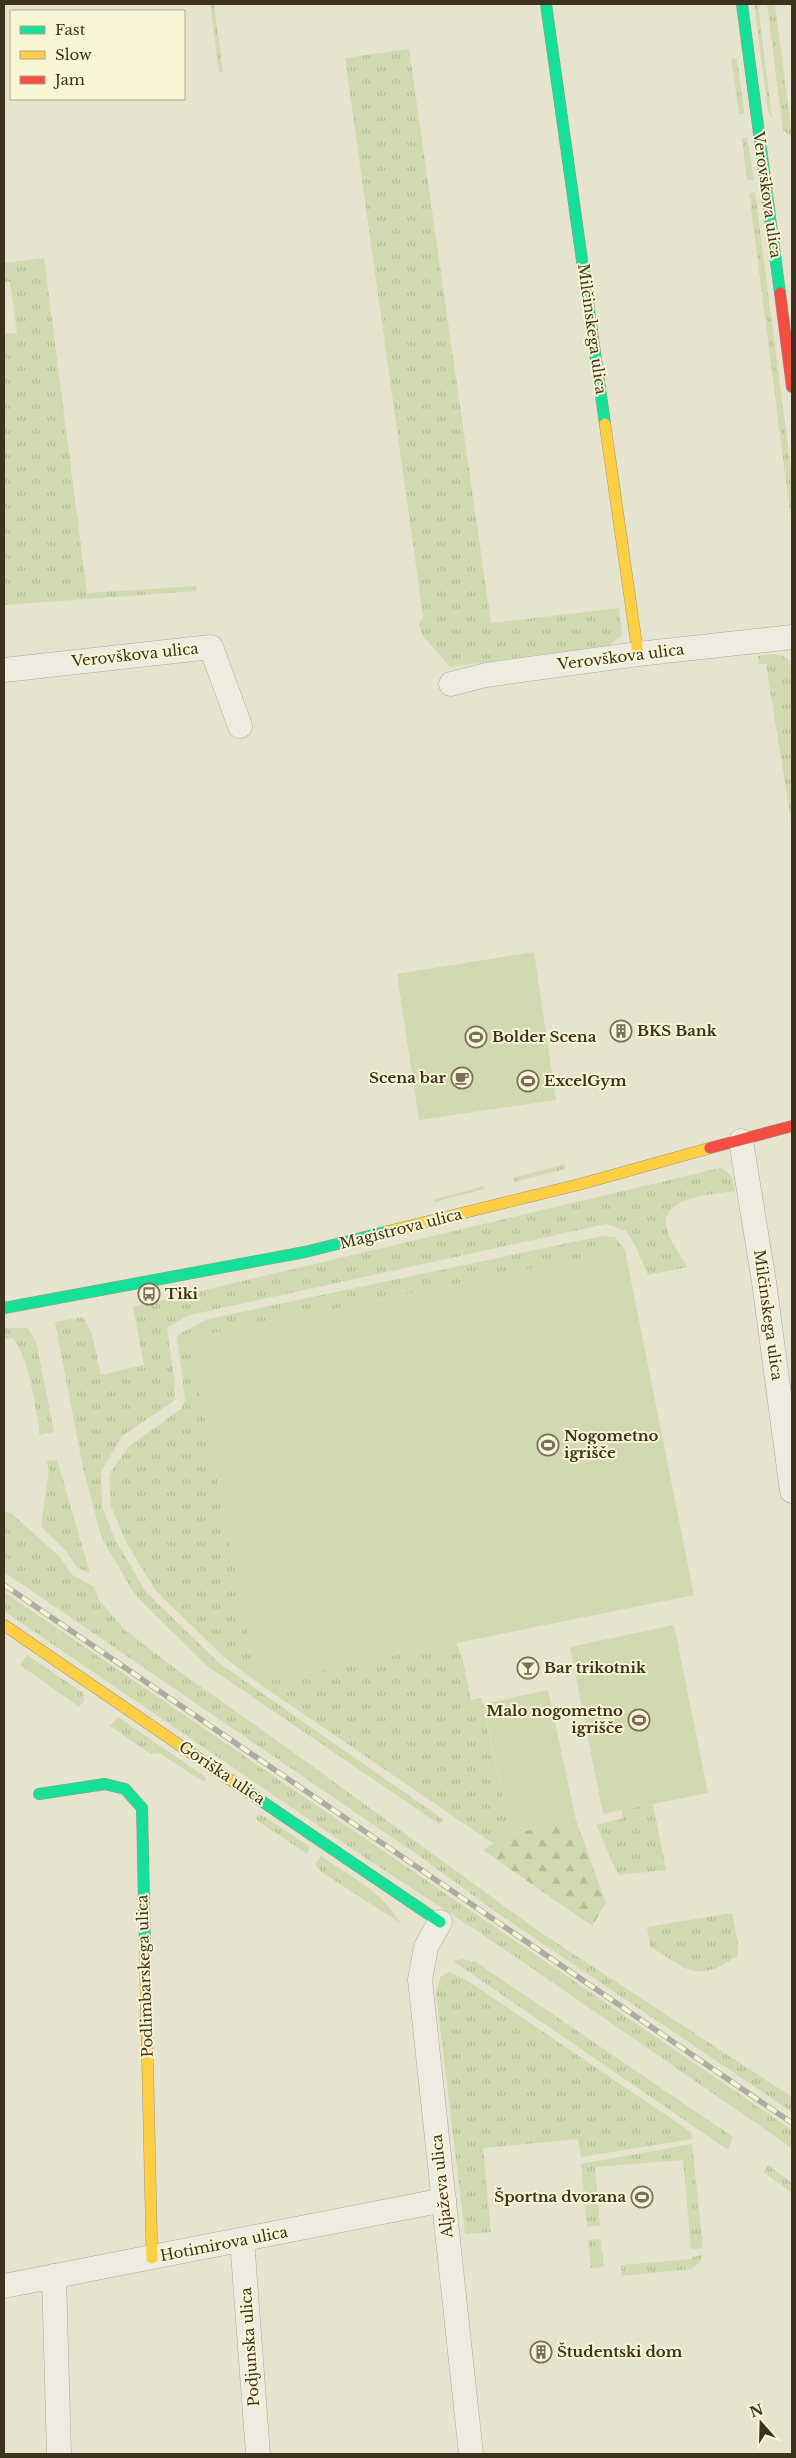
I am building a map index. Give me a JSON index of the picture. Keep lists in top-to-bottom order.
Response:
{
  "streets": {
    "street": [
      "Verovškova ulica",
      "Milčinskega ulica",
      "Magistrova ulica",
      "Goriška ulica",
      "Podlimbarskega ulica",
      "Aljaževa ulica",
      "Hotimirova ulica",
      "Podjunska ulica"
    ]
  },
  "crossings": [
    ["Verovškova ulica", "Milčinskega ulica"],
    ["Milčinskega ulica", "Magistrova ulica"],
    ["Goriška ulica", "Aljaževa ulica"],
    ["Podlimbarskega ulica", "Hotimirova ulica"],
    ["Aljaževa ulica", "Hotimirova ulica"],
    ["Hotimirova ulica", "Podjunska ulica"]
  ],
  "places": {
    "building": ["BKS Bank", "Študentski dom"],
    "sports": [
      "Bolder Scena",
      "ExcelGym",
      "Nogometno igrišče",
      "Malo nogometno igrišče",
      "Športna dvorana"
    ],
    "cafe": ["Scena bar"],
    "bus stop": ["Tiki"],
    "bar": ["Bar trikotnik"]
  },
  "legend": ["Fast", "Slow", "Jam"],
  "north": "top"
}
